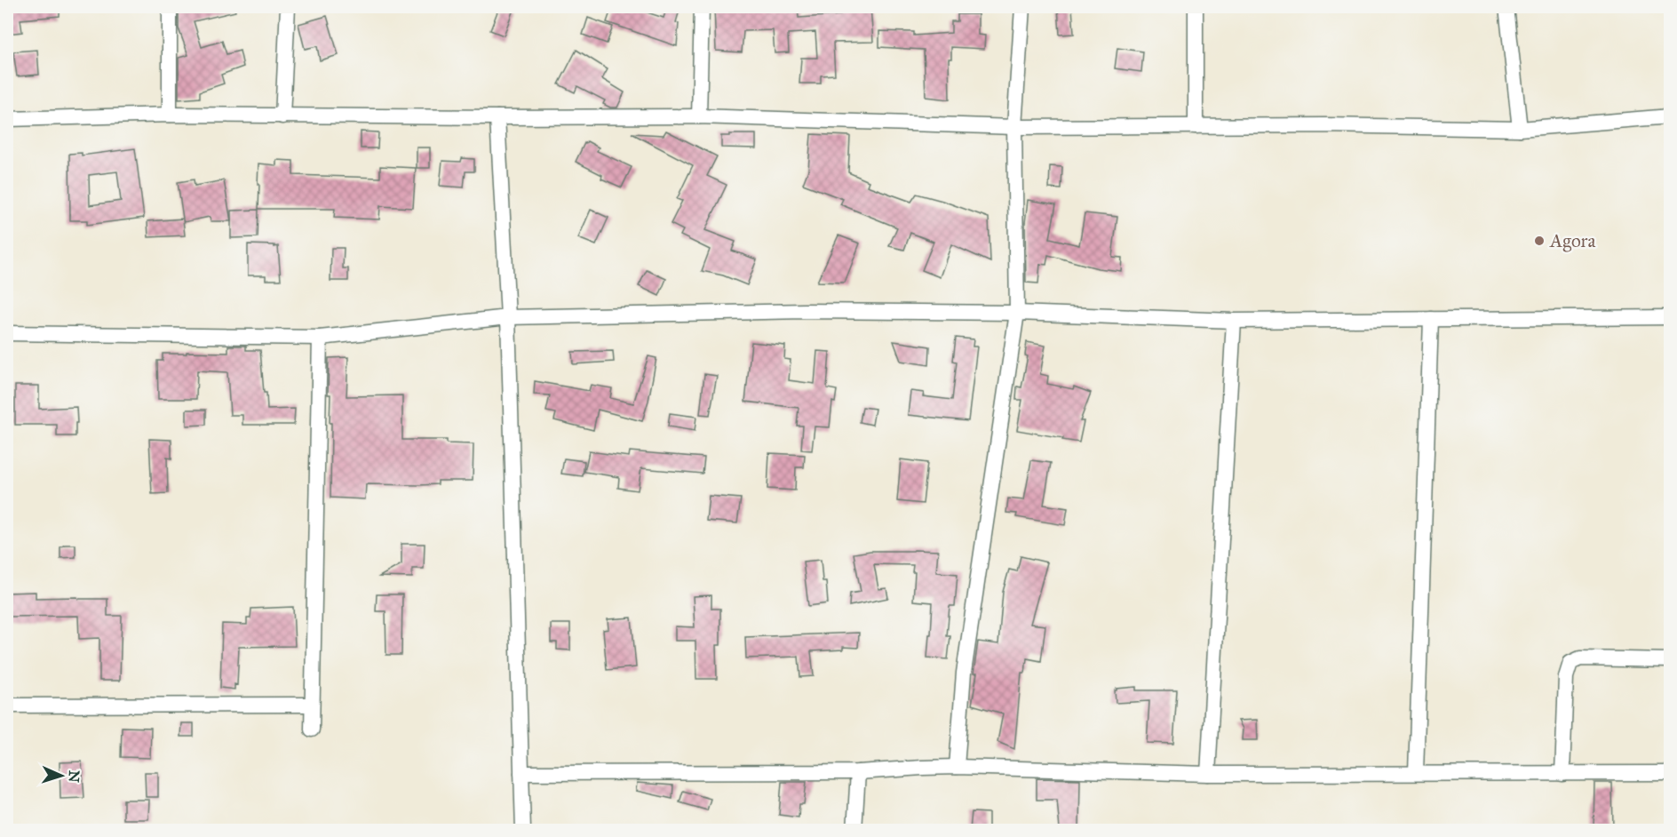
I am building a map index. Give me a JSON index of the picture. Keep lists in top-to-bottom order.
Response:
{
  "places": ["Agora"],
  "north": "right"
}
